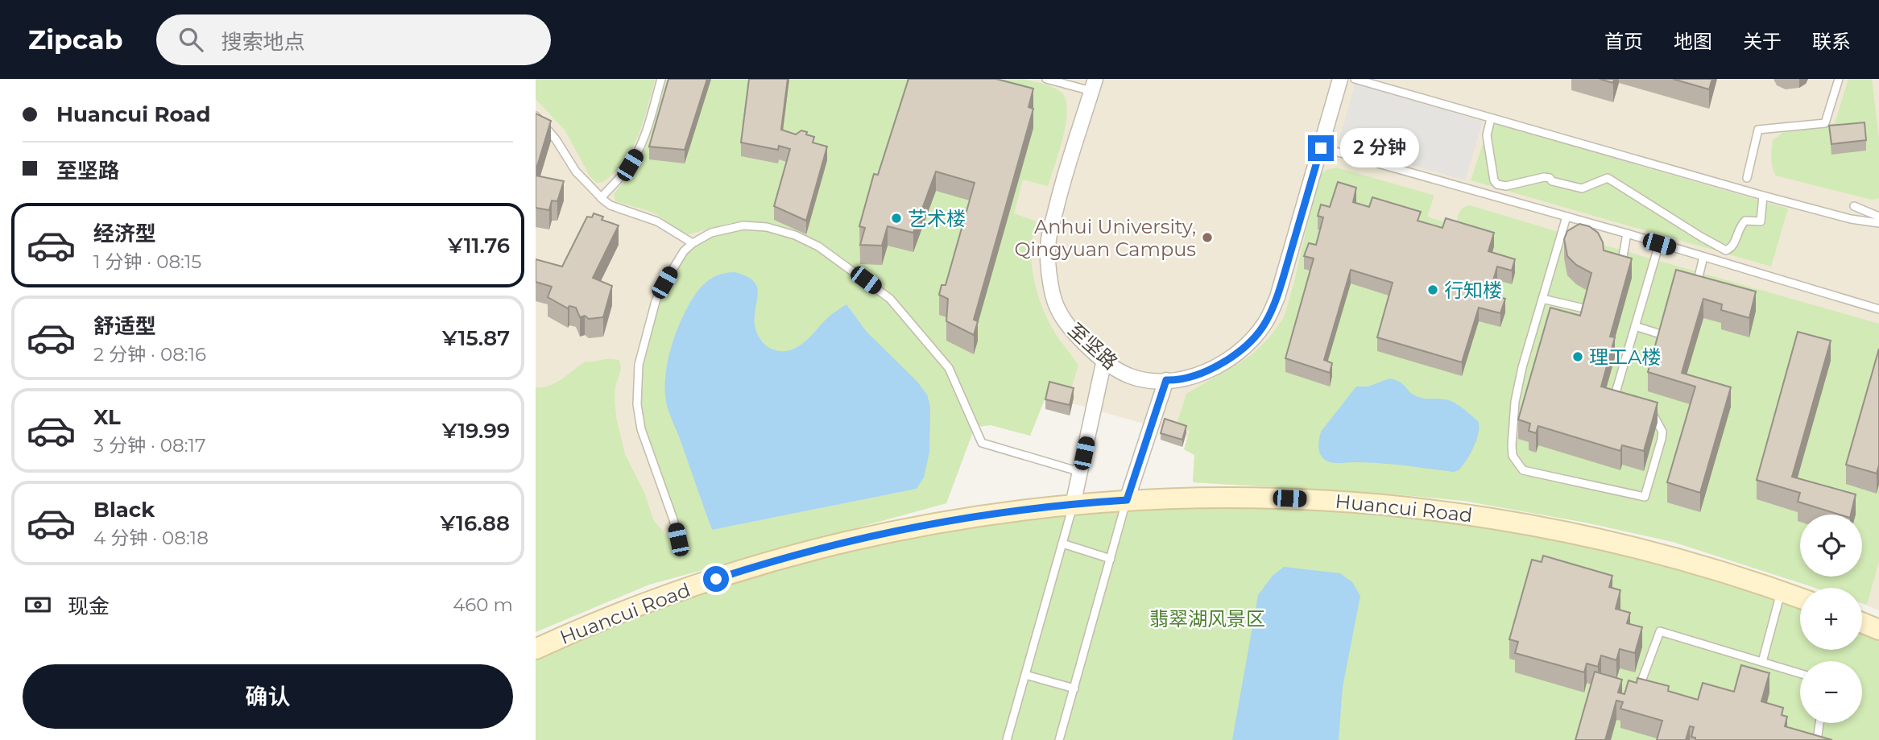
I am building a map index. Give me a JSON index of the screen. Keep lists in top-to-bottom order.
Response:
{
  "streets": {
    "street": ["至坚路", "Huancui Road"]
  },
  "parks": ["翡翠湖风景区"],
  "places": [
    "艺术楼",
    "Anhui University, Qingyuan Campus",
    "行知楼",
    "理工A楼"
  ],
  "page": {
    "header": "Zipcab",
    "search": "搜索地点",
    "nav": [
      "首页",
      "地图",
      "关于",
      "联系"
    ],
    "banner": ["Huancui Road", "至坚路"],
    "bubble": "2 分钟",
    "list": [
      {
        "name": "经济型",
        "note": "1 分钟 · 08:15",
        "value": "¥11.76"
      },
      {
        "name": "舒适型",
        "note": "2 分钟 · 08:16",
        "value": "¥15.87"
      },
      {
        "name": "XL",
        "note": "3 分钟 · 08:17",
        "value": "¥19.99"
      },
      {
        "name": "Black",
        "note": "4 分钟 · 08:18",
        "value": "¥16.88"
      }
    ],
    "map_buttons": ["+", "−"],
    "pay": ["现金", "460 m"],
    "buttons": "确认"
  }
}
